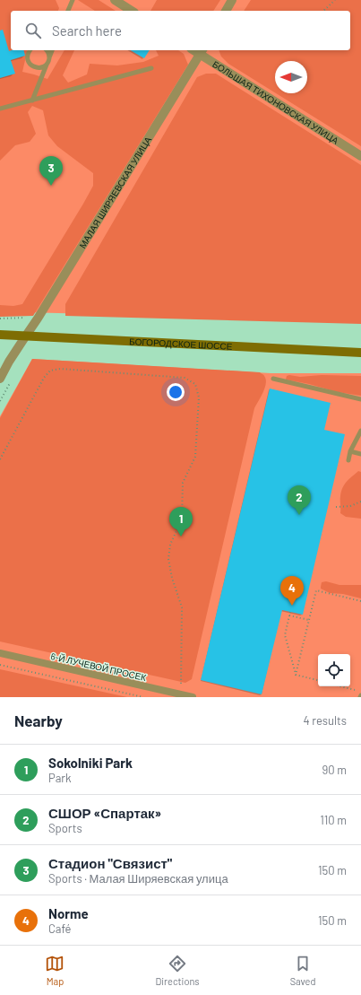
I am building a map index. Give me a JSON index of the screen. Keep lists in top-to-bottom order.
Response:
{
  "streets": {
    "main road": ["БОГОРОДСКОЕ ШОССЕ"],
    "street": ["БОЛЬШАЯ ТИХОНОВСКАЯ УЛИЦА", "МАЛАЯ ШИРЯЕВСКАЯ УЛИЦА", "6-Й ЛУЧЕВОЙ ПРОСЕК"]
  },
  "crossings": [
    ["БОЛЬШАЯ ТИХОНОВСКАЯ УЛИЦА", "МАЛАЯ ШИРЯЕВСКАЯ УЛИЦА"],
    ["МАЛАЯ ШИРЯЕВСКАЯ УЛИЦА", "БОГОРОДСКОЕ ШОССЕ"]
  ],
  "north": "left",
  "page": {
    "search": "Search here",
    "pins": [
      "3",
      "2",
      "1",
      "4"
    ],
    "heading": ["Nearby", "4 results"],
    "list": [
      {
        "mark": "1",
        "name": "Sokolniki Park",
        "note": "Park",
        "value": "90 m"
      },
      {
        "mark": "2",
        "name": "СШОР «Спартак»",
        "note": "Sports",
        "value": "110 m"
      },
      {
        "mark": "3",
        "name": "Стадион \"Связист\"",
        "note": "Sports · Малая Ширяевская улица",
        "value": "150 m"
      },
      {
        "mark": "4",
        "name": "Norme",
        "note": "Café",
        "value": "150 m"
      }
    ],
    "nav": ["Map", "Directions", "Saved"]
  }
}
